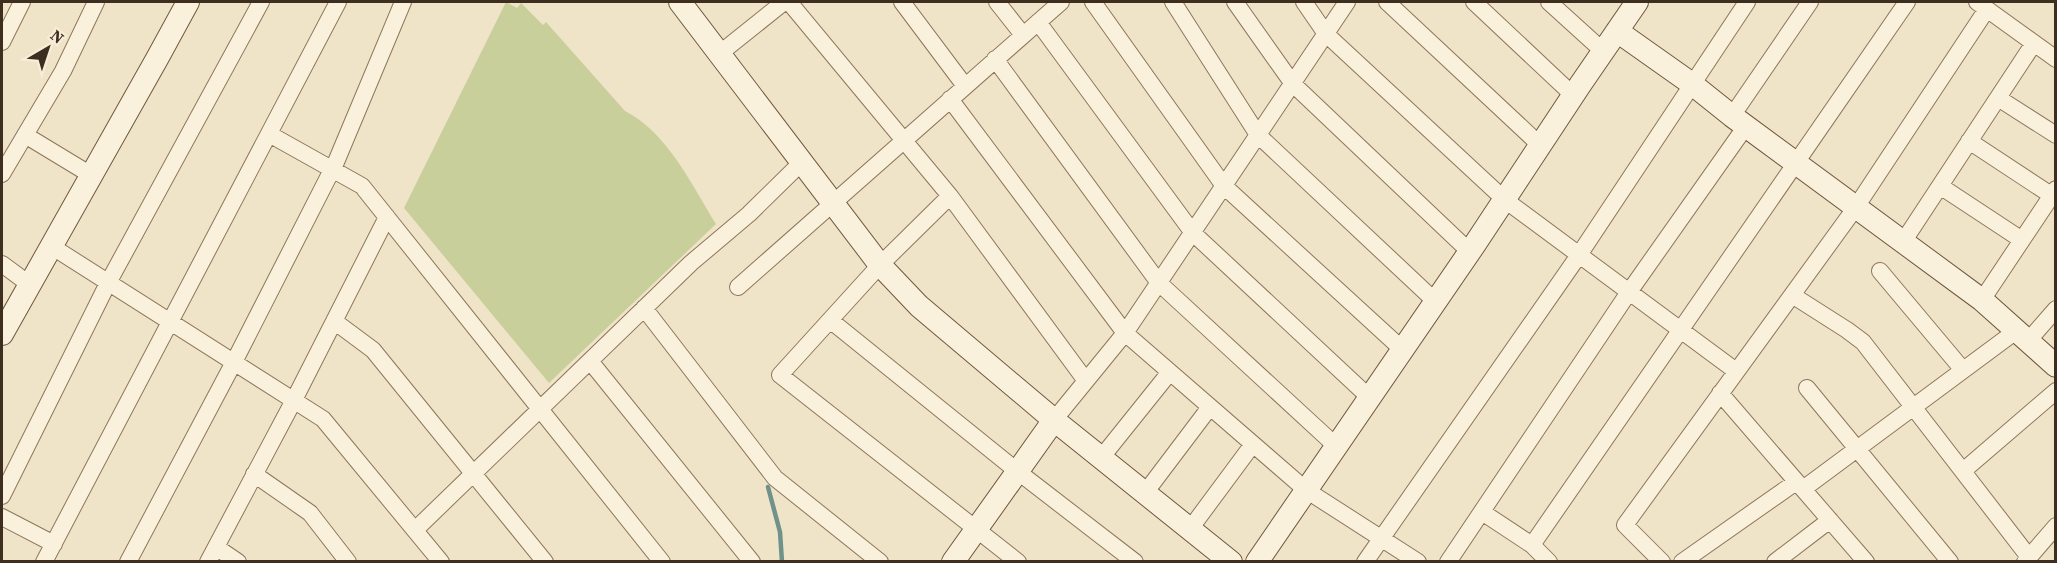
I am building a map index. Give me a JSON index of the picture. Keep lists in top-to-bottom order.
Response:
{
  "north": "top right"
}
